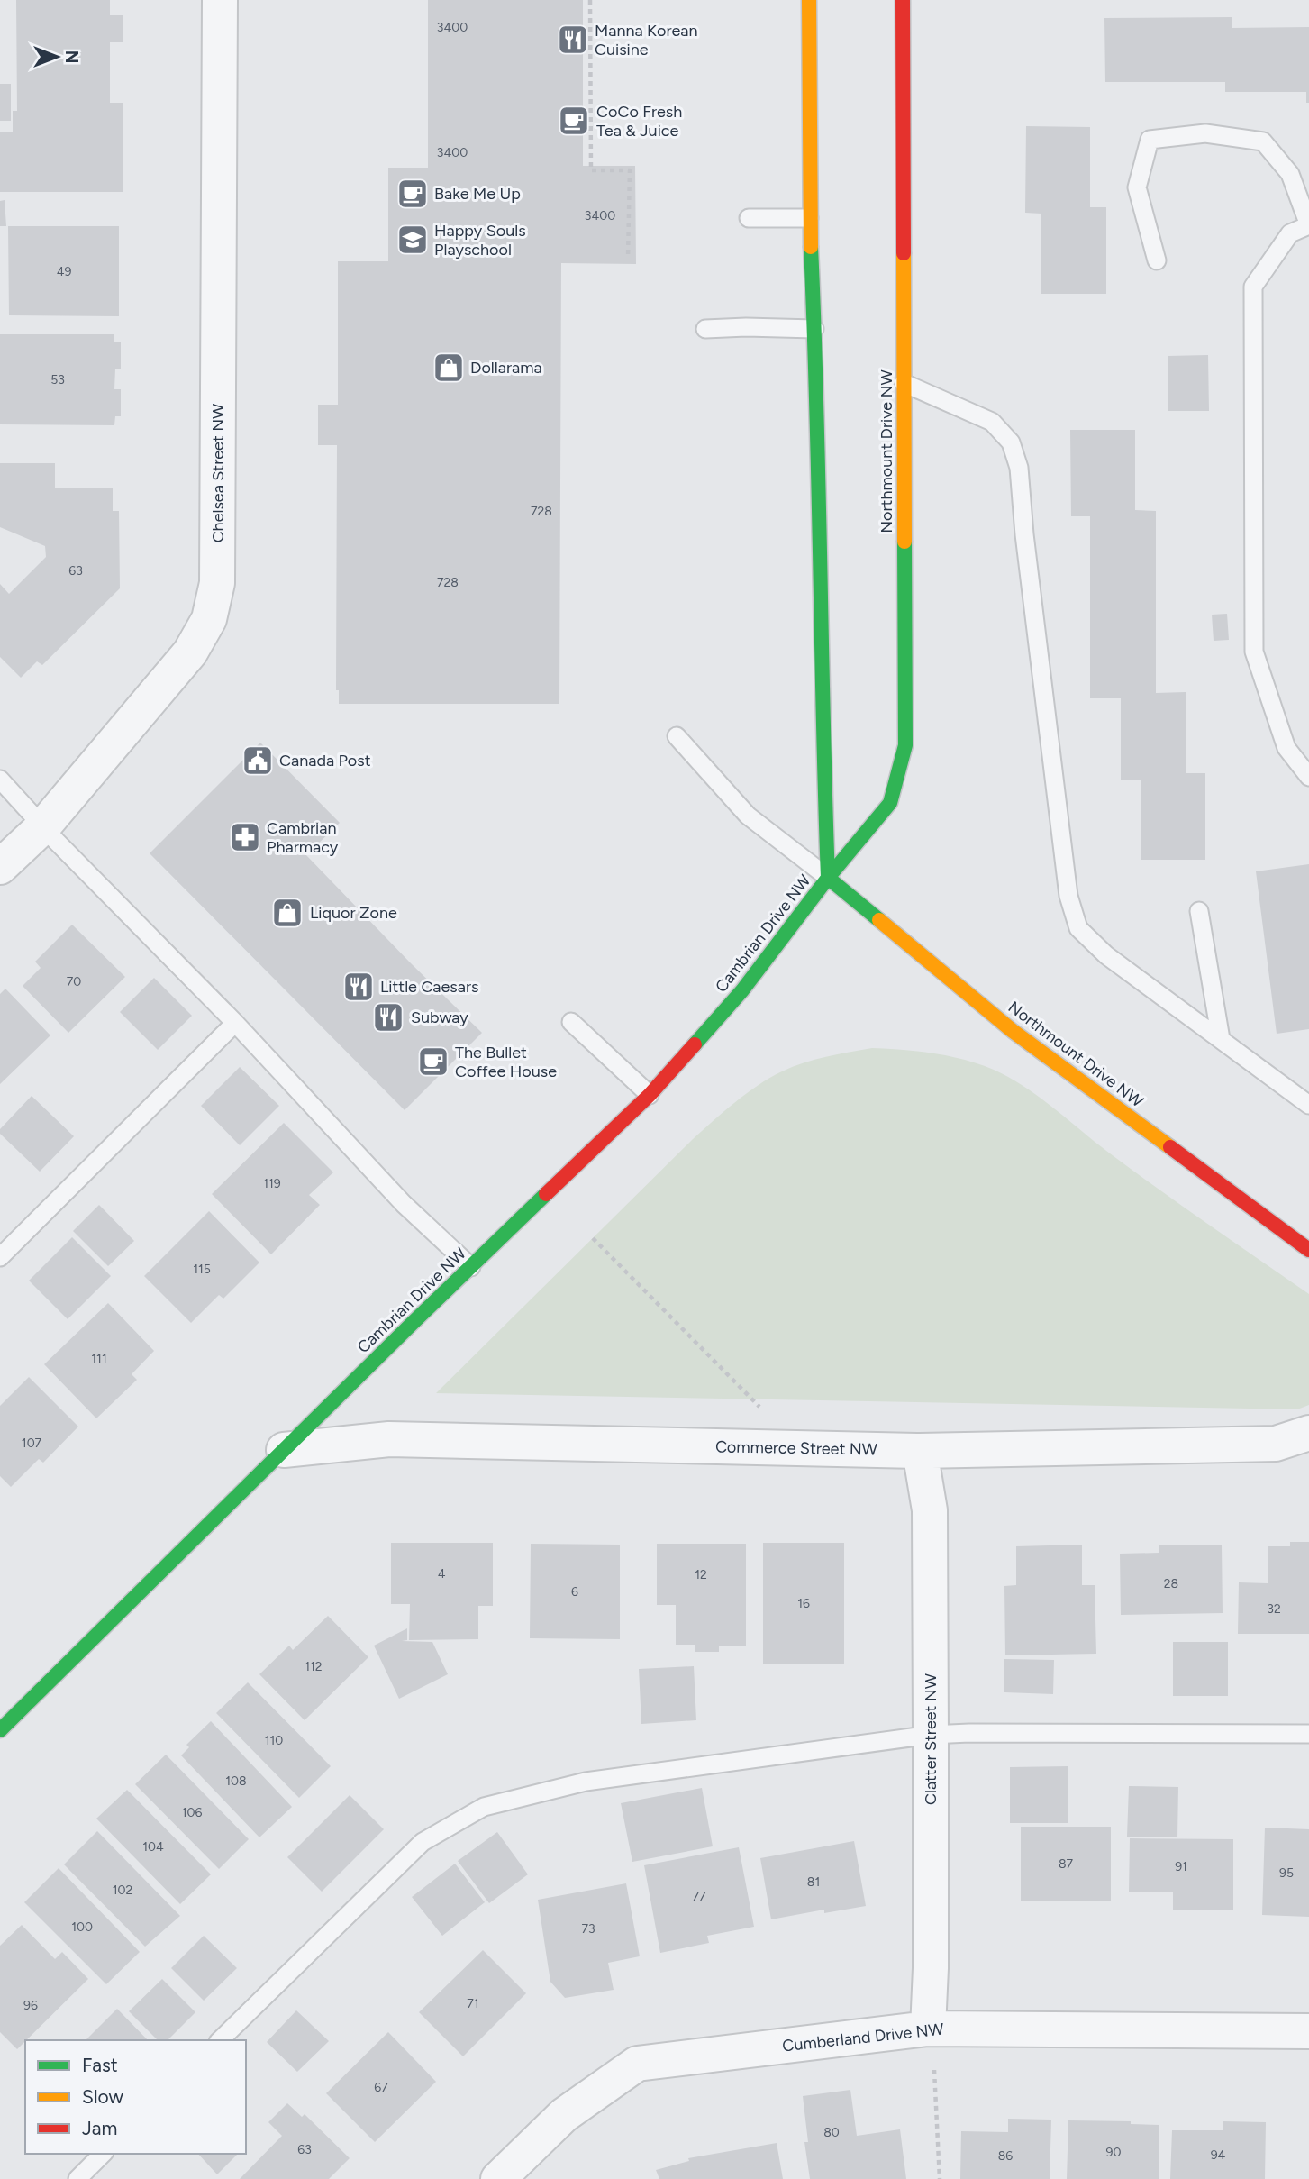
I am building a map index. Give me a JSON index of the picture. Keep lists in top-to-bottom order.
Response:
{
  "streets": {
    "street": [
      "Northmount Drive NW",
      "Chelsea Street NW",
      "Cambrian Drive NW",
      "Commerce Street NW",
      "Clatter Street NW",
      "Cumberland Drive NW"
    ]
  },
  "crossings": [
    ["Northmount Drive NW", "Cambrian Drive NW"],
    ["Cambrian Drive NW", "Commerce Street NW"],
    ["Commerce Street NW", "Clatter Street NW"],
    ["Clatter Street NW", "Cumberland Drive NW"]
  ],
  "places": {
    "restaurant": ["Manna Korean Cuisine", "Little Caesars", "Subway"],
    "cafe": ["CoCo Fresh Tea & Juice", "Bake Me Up", "The Bullet Coffee House"],
    "school or university": ["Happy Souls Playschool"],
    "shop": ["Dollarama", "Liquor Zone"],
    "public building": ["Canada Post"],
    "pharmacy": ["Cambrian Pharmacy"]
  },
  "house_numbers": [
    "3400",
    "3400",
    "3400",
    "49",
    "53",
    "728",
    "63",
    "728",
    "70",
    "119",
    "115",
    "111",
    "107",
    "4",
    "12",
    "28",
    "6",
    "16",
    "32",
    "112",
    "110",
    "108",
    "106",
    "104",
    "87",
    "91",
    "95",
    "81",
    "102",
    "77",
    "100",
    "73",
    "71",
    "96",
    "67",
    "80",
    "63",
    "90",
    "94",
    "86"
  ],
  "legend": ["Fast", "Slow", "Jam"],
  "north": "right"
}
